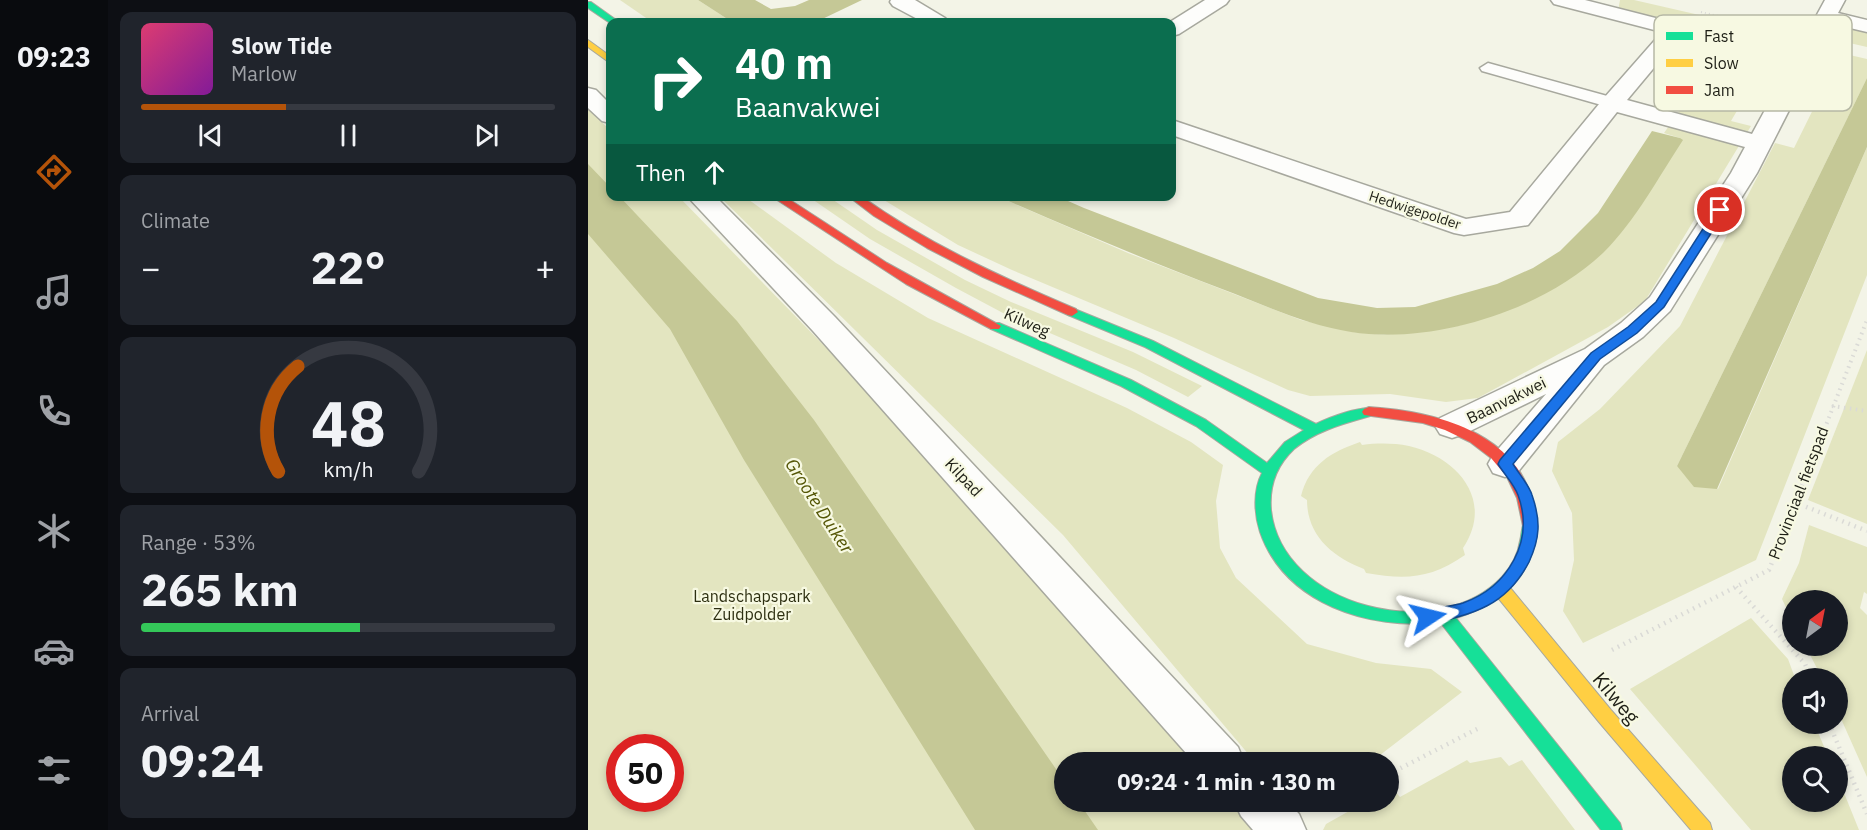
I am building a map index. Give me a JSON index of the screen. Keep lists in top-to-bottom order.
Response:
{
  "streets": {
    "main road": ["Kilweg"],
    "street": ["Hedwigepolder", "Baanvakwei", "Kilpad"],
    "path": ["Provinciaal fietspad"]
  },
  "water": ["Groote Duiker"],
  "parks": ["Landschapspark Zuidpolder"],
  "legend": ["Fast", "Slow", "Jam"],
  "north": "top right",
  "page": {
    "tabs": "09:23",
    "turn": ["40 m", "Baanvakwei"],
    "song": ["Slow Tide", "Marlow"],
    "then": "Then",
    "tile": [
      "Climate",
      ["Range · 53%", "265 km"],
      ["Arrival", "09:24"]
    ],
    "heat": ["−", "22°", "+"],
    "limit": "50",
    "trip": "09:24 · 1 min · 130 m",
    "gauge": ["48", "km/h"]
  }
}
